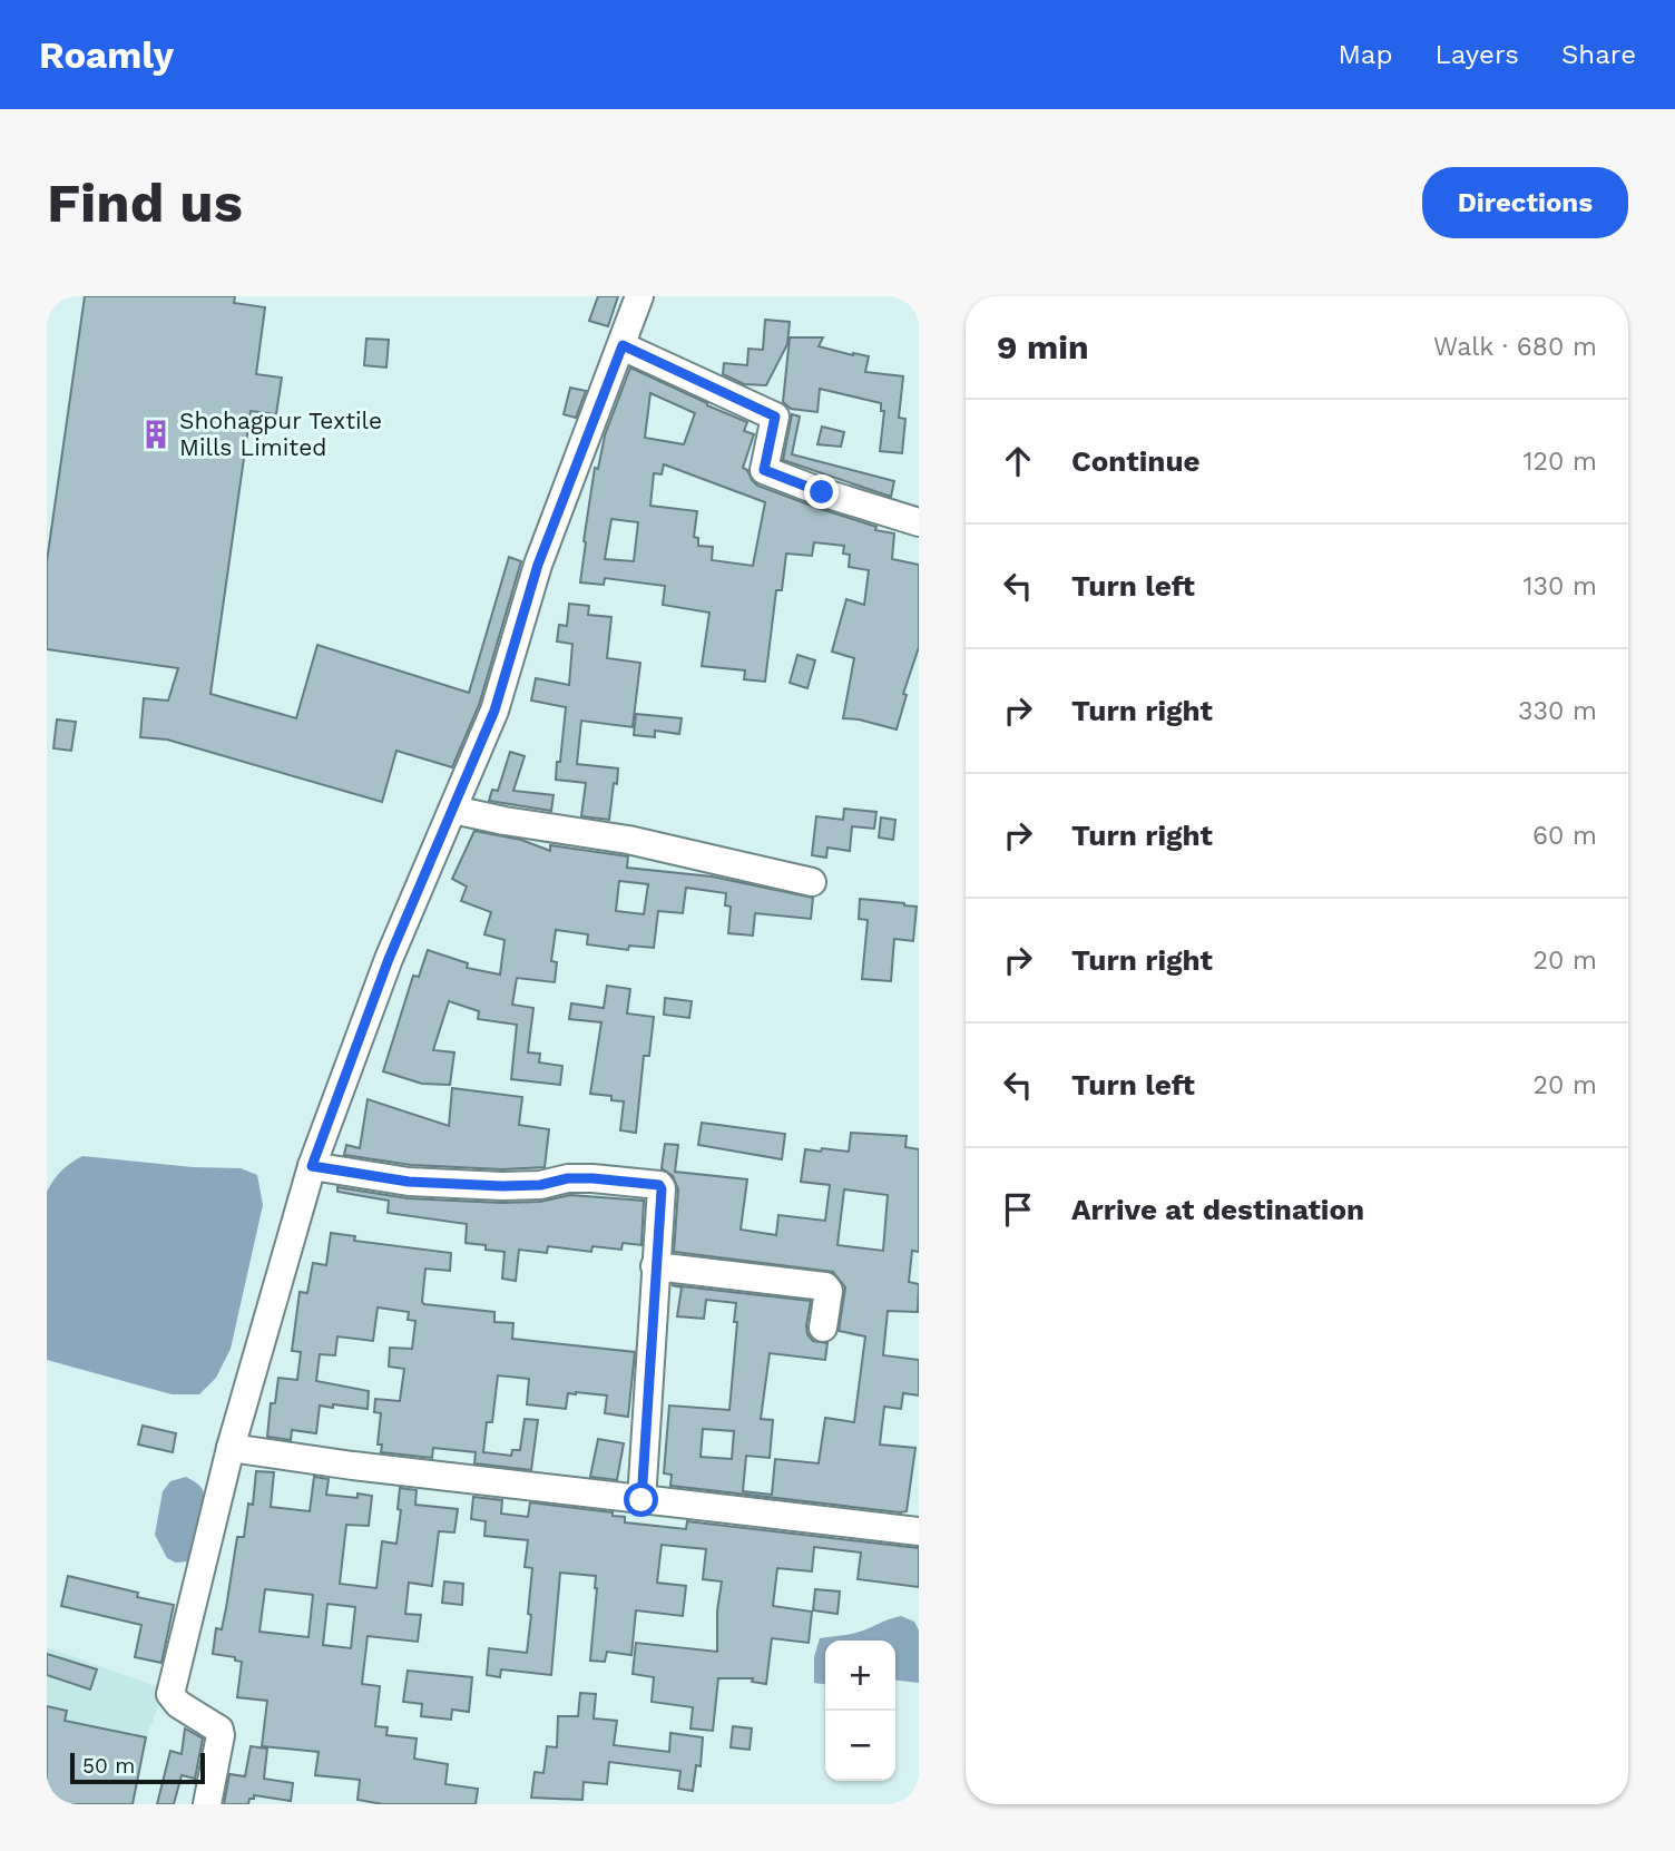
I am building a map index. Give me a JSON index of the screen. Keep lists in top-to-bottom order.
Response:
{
  "places": {
    "building": ["Shohagpur Textile Mills Limited"]
  },
  "scale_bar": "50 m",
  "page": {
    "header": "Roamly",
    "nav": ["Map", "Layers", "Share"],
    "buttons": "Directions",
    "title": "Find us",
    "heading": ["9 min", "Walk · 680 m"],
    "list": [
      ["Continue", "120 m"],
      ["Turn left", "130 m"],
      ["Turn right", "330 m"],
      ["Turn right", "60 m"],
      ["Turn right", "20 m"],
      ["Turn left", "20 m"],
      "Arrive at destination"
    ],
    "map_buttons": ["+", "−"],
    "scale": "50 m"
  }
}
